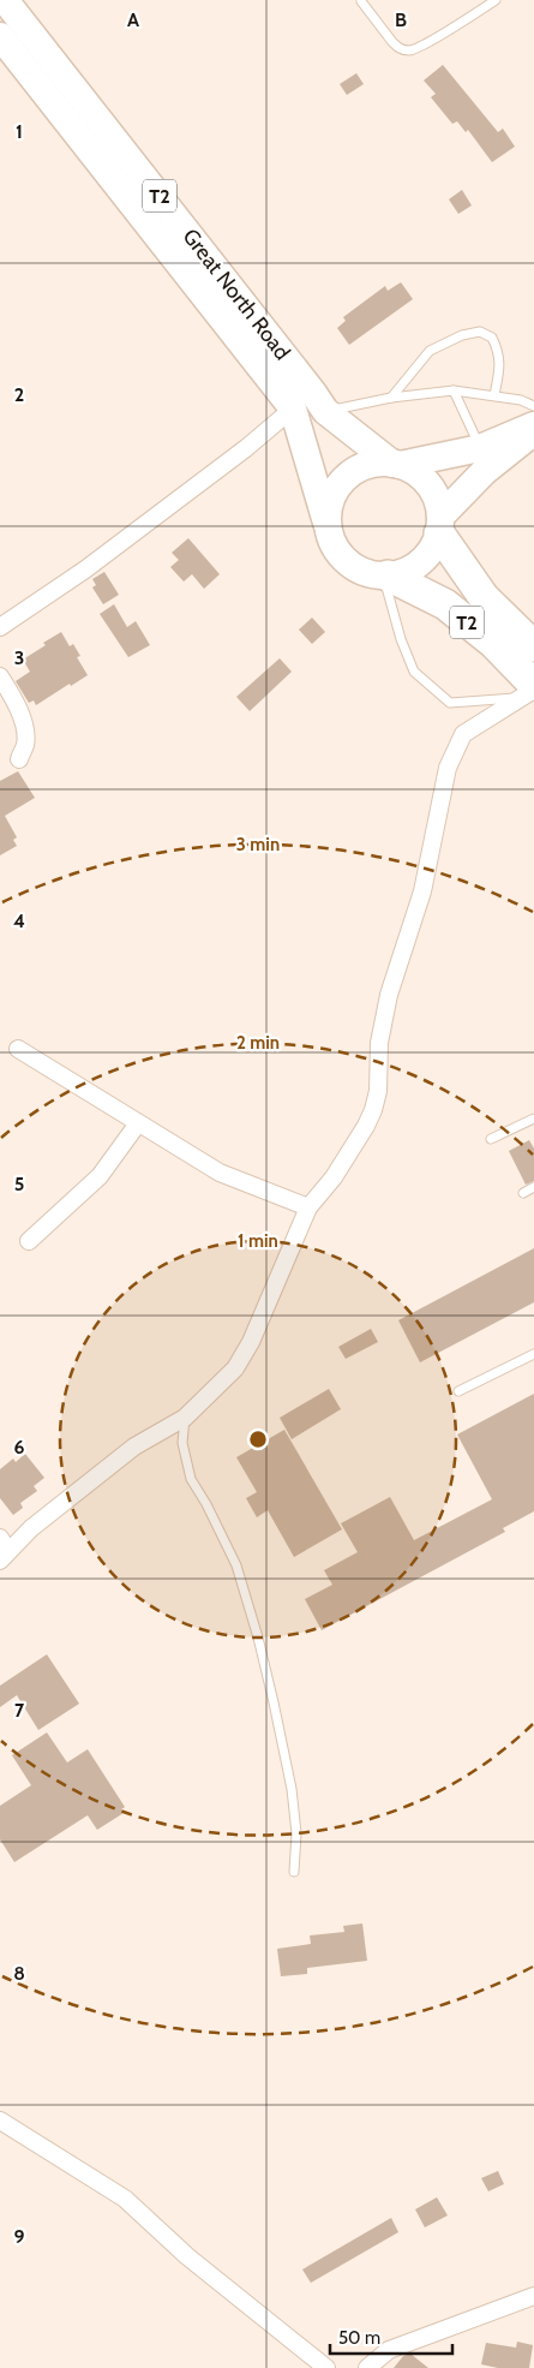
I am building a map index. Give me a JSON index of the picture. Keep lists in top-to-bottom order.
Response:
{
  "streets": {
    "highway": ["T2"],
    "main road": ["Great North Road"]
  },
  "crossings": [
    ["T2", "Great North Road"]
  ],
  "scale_bar": "50 m",
  "grid": {
    "columns": ["A", "B"],
    "rows": [
      "1",
      "2",
      "3",
      "4",
      "5",
      "6",
      "7",
      "8",
      "9"
    ]
  },
  "rings": ["3 min", "2 min", "1 min"]
}
